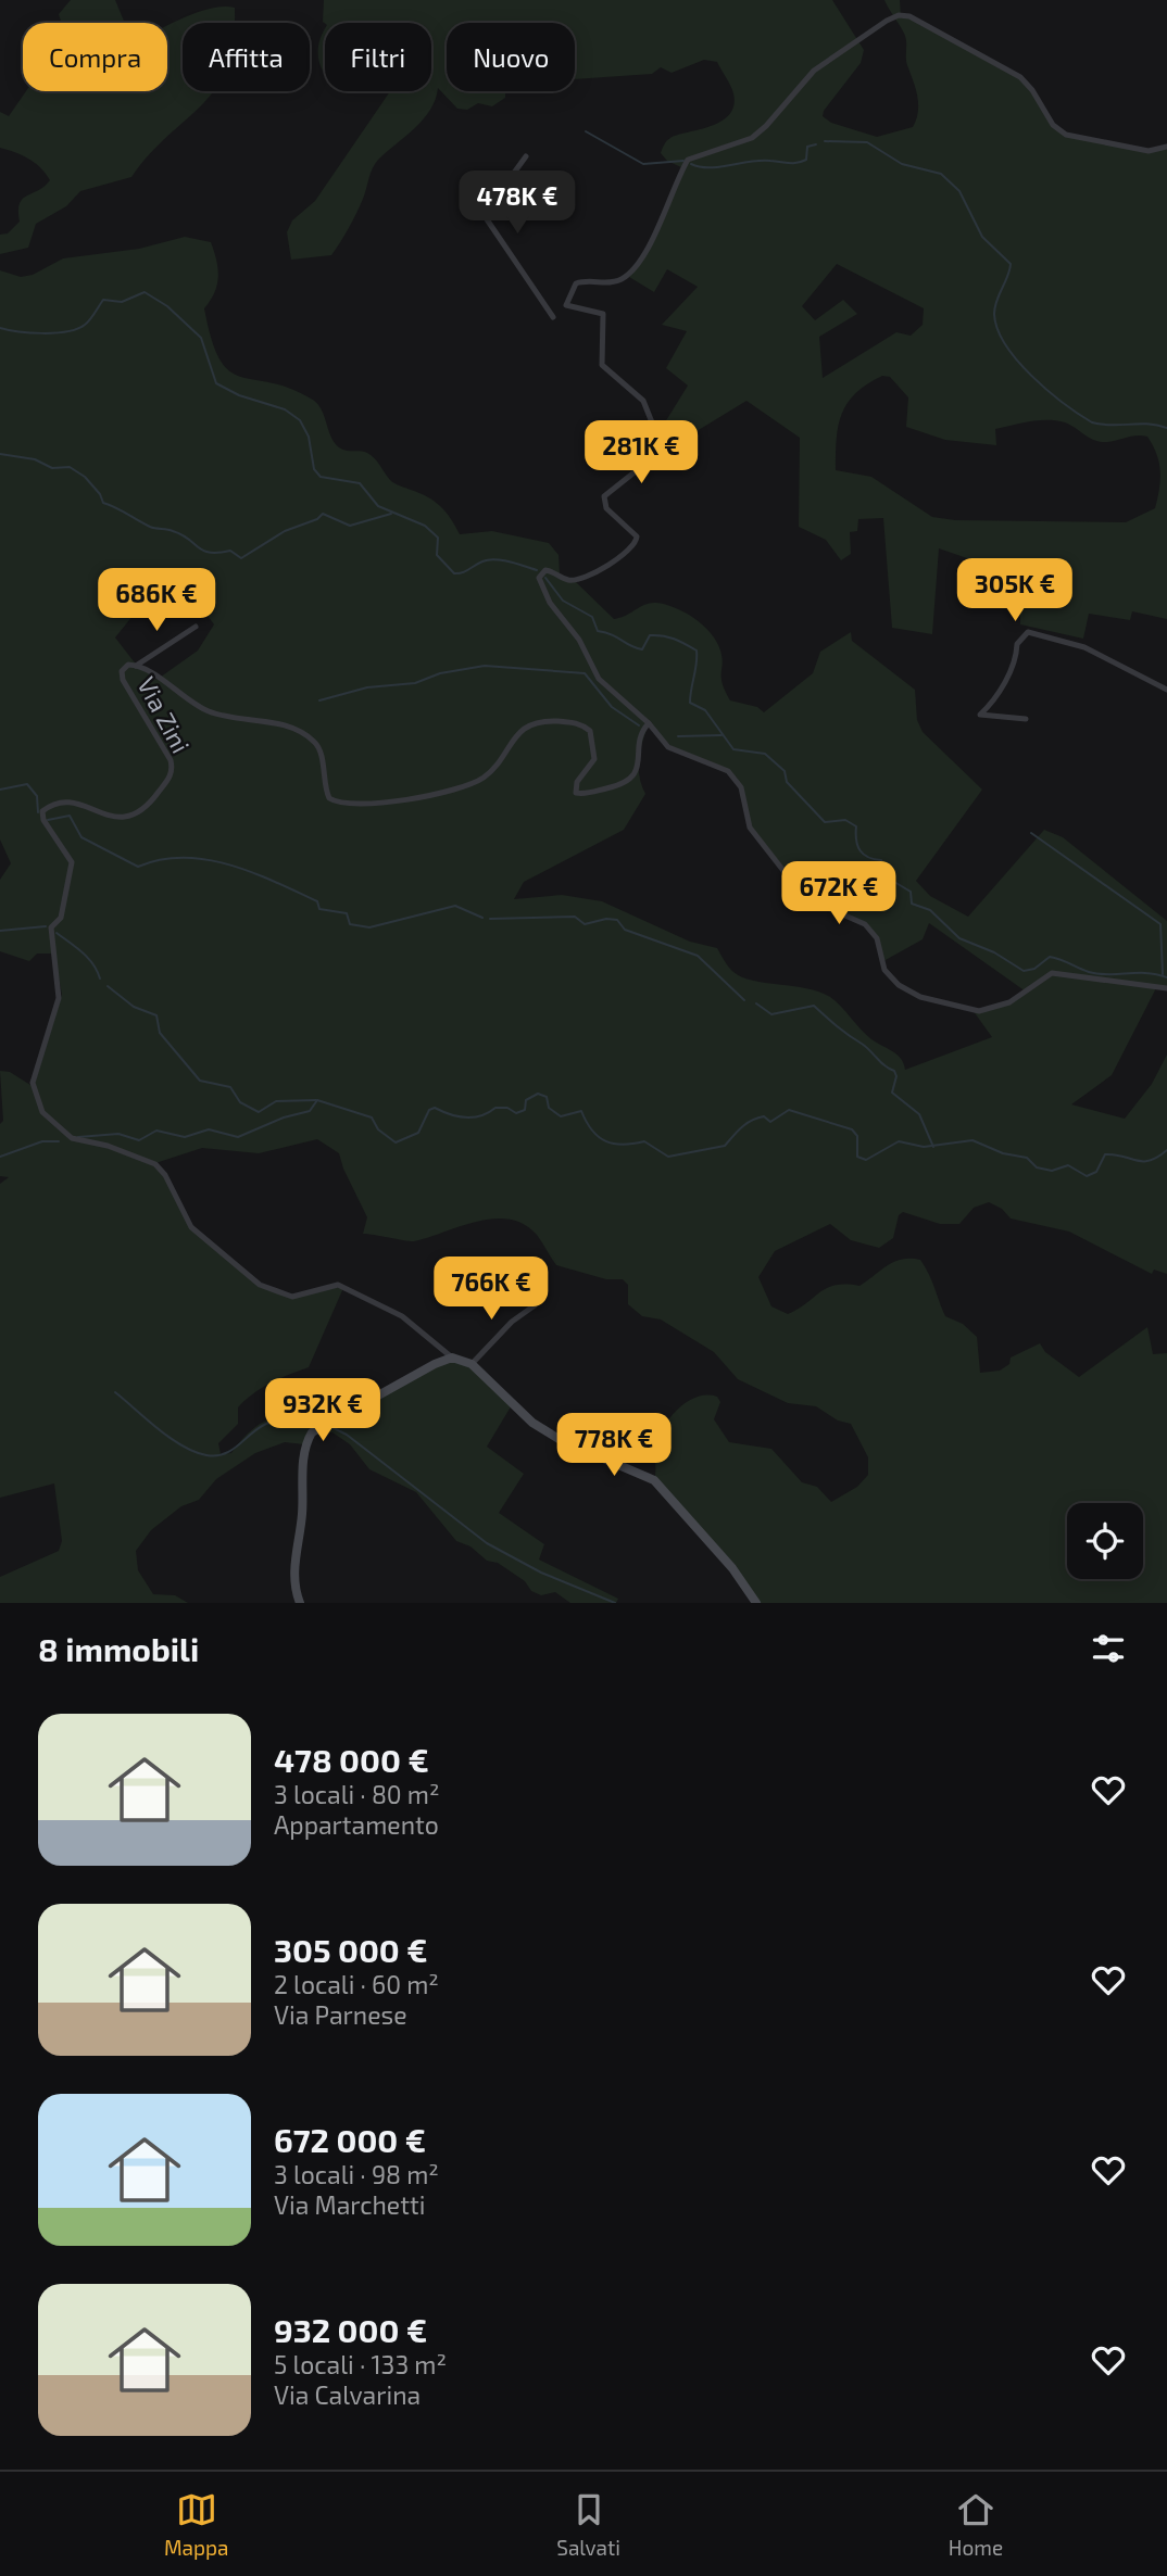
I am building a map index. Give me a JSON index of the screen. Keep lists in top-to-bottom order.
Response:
{
  "streets": {
    "street": ["Via Zini"]
  },
  "page": {
    "chip": [
      "Compra",
      "Affitta",
      "Filtri",
      "Nuovo"
    ],
    "price": [
      "478K €",
      "281K €",
      "305K €",
      "686K €",
      "672K €",
      "766K €",
      "932K €",
      "778K €"
    ],
    "heading": "8 immobili",
    "list": [
      {
        "name": "478 000 €",
        "note": "3 locali · 80 m² · Appartamento"
      },
      {
        "name": "305 000 €",
        "note": "2 locali · 60 m² · Via Parnese"
      },
      {
        "name": "672 000 €",
        "note": "3 locali · 98 m² · Via Marchetti"
      },
      {
        "name": "932 000 €",
        "note": "5 locali · 133 m² · Via Calvarina"
      }
    ],
    "tabs": ["Mappa", "Salvati", "Home"]
  }
}
